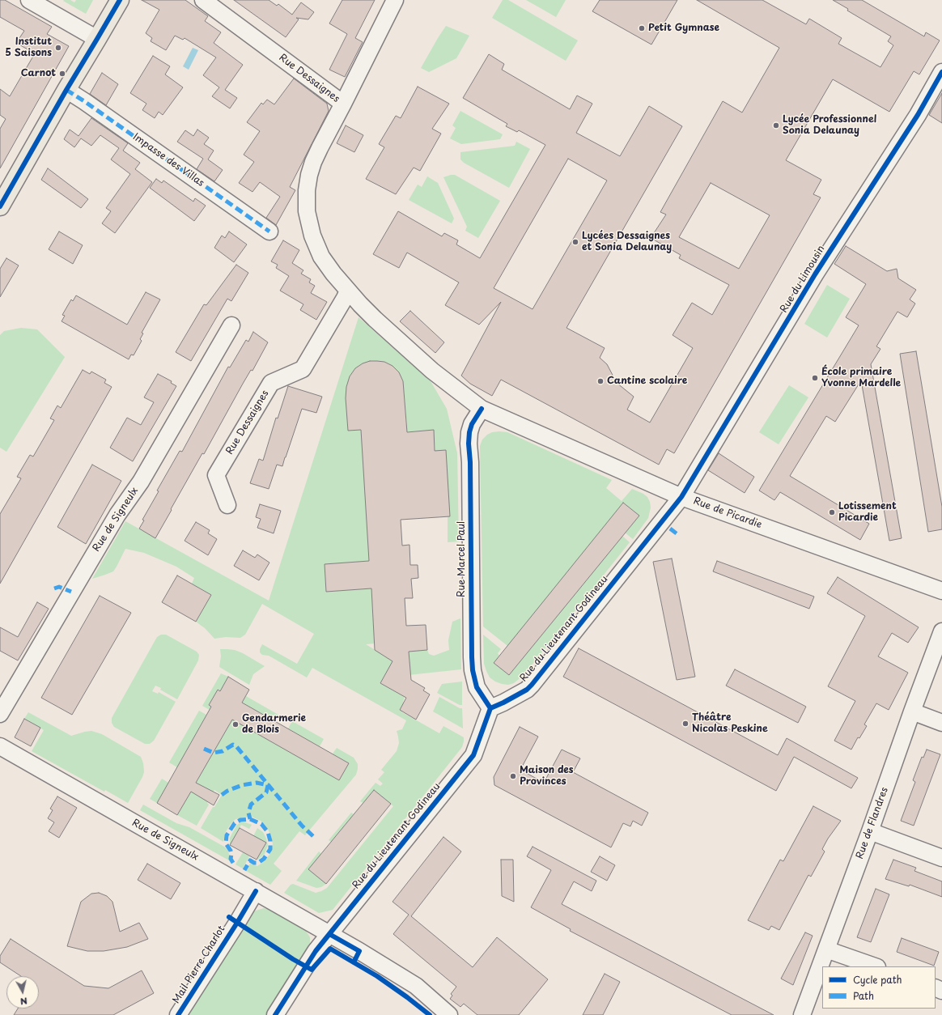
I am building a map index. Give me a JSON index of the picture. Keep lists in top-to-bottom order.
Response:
{
  "streets": {
    "street": [
      "Rue Dessaignes",
      "Impasse des Villas",
      "Rue du Limousin",
      "Rue de Picardie",
      "Rue de Signeulx",
      "Rue Marcel Paul",
      "Rue du Lieutenant Godineau",
      "Rue de Flandres",
      "Mail Pierre Charlot"
    ]
  },
  "crossings": [
    ["Rue Dessaignes", "Rue de Picardie"],
    ["Rue Dessaignes", "Rue Marcel Paul"],
    ["Rue du Limousin", "Rue de Picardie"],
    ["Rue du Limousin", "Rue du Lieutenant Godineau"],
    ["Rue de Picardie", "Rue Marcel Paul"],
    ["Rue de Picardie", "Rue du Lieutenant Godineau"],
    ["Rue de Signeulx", "Rue du Lieutenant Godineau"],
    ["Rue de Signeulx", "Mail Pierre Charlot"],
    ["Rue Marcel Paul", "Rue du Lieutenant Godineau"]
  ],
  "places": [
    "Petit Gymnase",
    "Institut 5 Saisons",
    "Carnot",
    "Lycée Professionnel Sonia Delaunay",
    "Lycées Dessaignes et Sonia Delaunay",
    "École primaire Yvonne Mardelle",
    "Cantine scolaire",
    "Lotissement Picardie",
    "Théâtre Nicolas Peskine",
    "Gendarmerie de Blois",
    "Maison des Provinces"
  ],
  "legend": ["Cycle path", "Path"],
  "north": "bottom"
}
